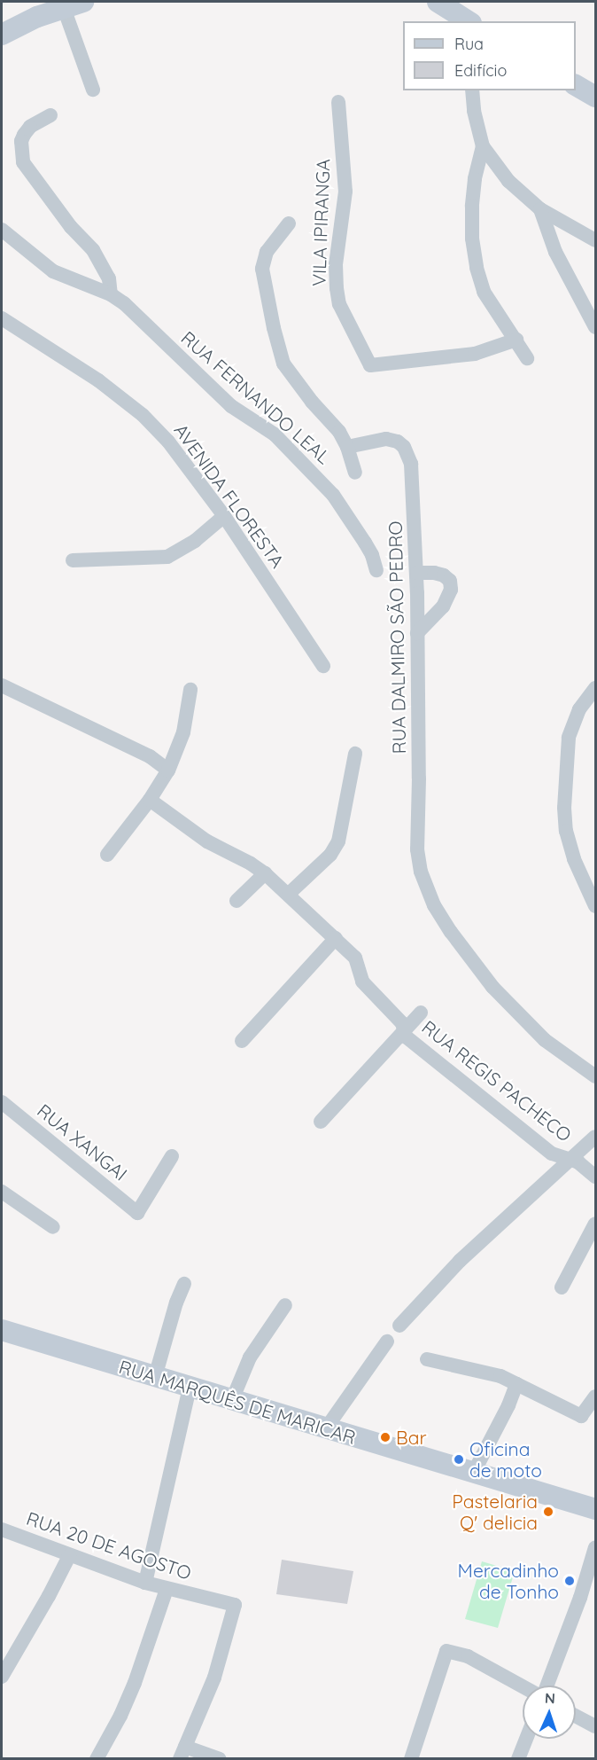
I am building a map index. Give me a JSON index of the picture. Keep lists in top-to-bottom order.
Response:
{
  "streets": {
    "main road": ["RUA MARQUÊS DE MARICAR"],
    "street": [
      "VILA IPIRANGA",
      "RUA FERNANDO LEAL",
      "AVENIDA FLORESTA",
      "RUA DALMIRO SÃO PEDRO",
      "RUA REGIS PACHECO",
      "RUA XANGAI",
      "RUA 20 DE AGOSTO"
    ]
  },
  "places": [
    "Bar",
    "Oficina de moto",
    "Pastelaria Q' delicia",
    "Mercadinho de Tonho"
  ],
  "legend": ["Rua", "Edifício"],
  "north": "top"
}
